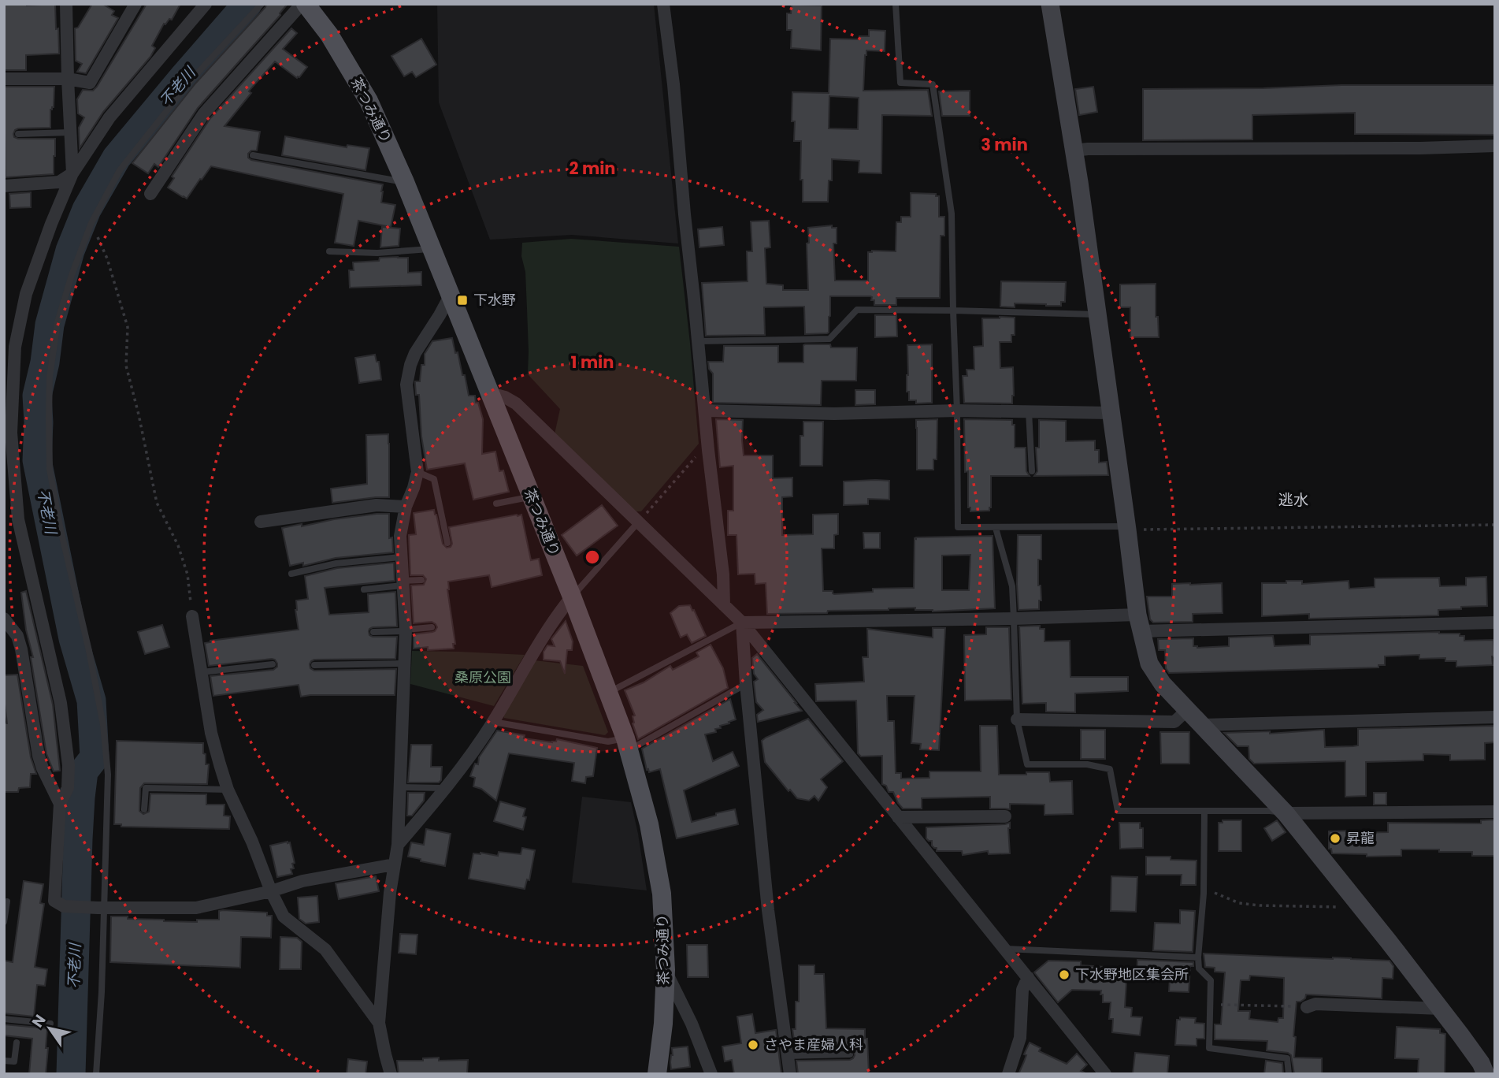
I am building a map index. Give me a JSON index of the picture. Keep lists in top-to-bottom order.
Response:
{
  "streets": {
    "main road": ["茶つみ通り"]
  },
  "districts": ["逃水"],
  "water": ["不老川"],
  "parks": ["桑原公園"],
  "places": {
    "transit": ["下水野"],
    "other": ["昇龍", "下水野地区集会所", "さやま産婦人科"]
  },
  "north": "top left",
  "rings": ["3 min", "2 min", "1 min"]
}
